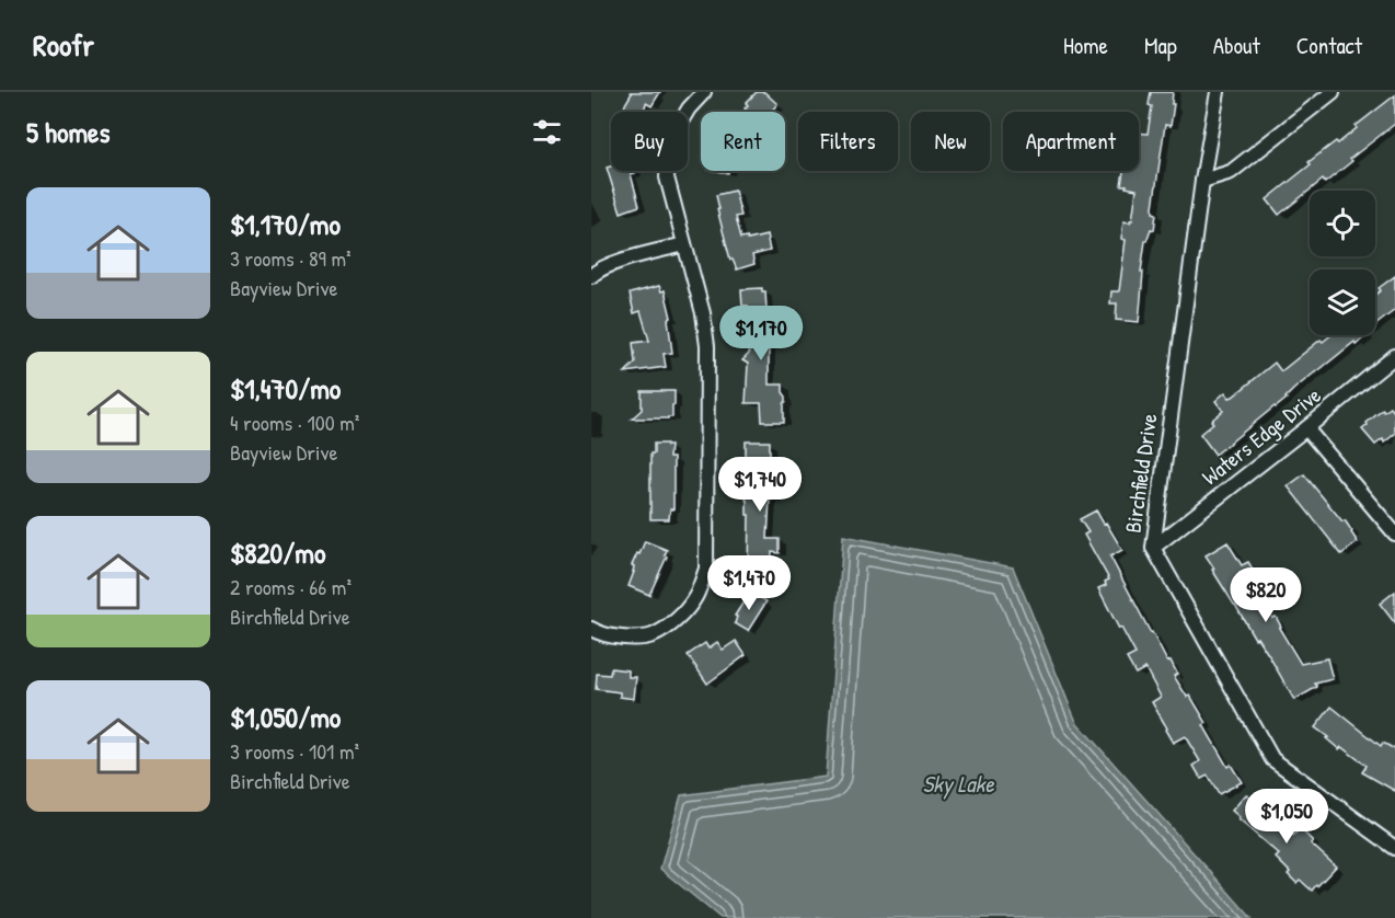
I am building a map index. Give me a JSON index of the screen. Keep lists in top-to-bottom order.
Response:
{
  "streets": {
    "street": ["Waters Edge Drive", "Birchfield Drive"]
  },
  "crossings": [
    ["Waters Edge Drive", "Birchfield Drive"]
  ],
  "water": ["Sky Lake"],
  "page": {
    "header": "Roofr",
    "nav": [
      "Home",
      "Map",
      "About",
      "Contact"
    ],
    "heading": "5 homes",
    "chip": [
      "Buy",
      "Rent",
      "Filters",
      "New",
      "Apartment"
    ],
    "list": [
      {
        "name": "$1,170/mo",
        "note": "3 rooms · 89 m² · Bayview Drive"
      },
      {
        "name": "$1,470/mo",
        "note": "4 rooms · 100 m² · Bayview Drive"
      },
      {
        "name": "$820/mo",
        "note": "2 rooms · 66 m² · Birchfield Drive"
      },
      {
        "name": "$1,050/mo",
        "note": "3 rooms · 101 m² · Birchfield Drive"
      }
    ],
    "price": [
      "$1,170",
      "$1,740",
      "$1,470",
      "$820",
      "$1,050"
    ]
  }
}
